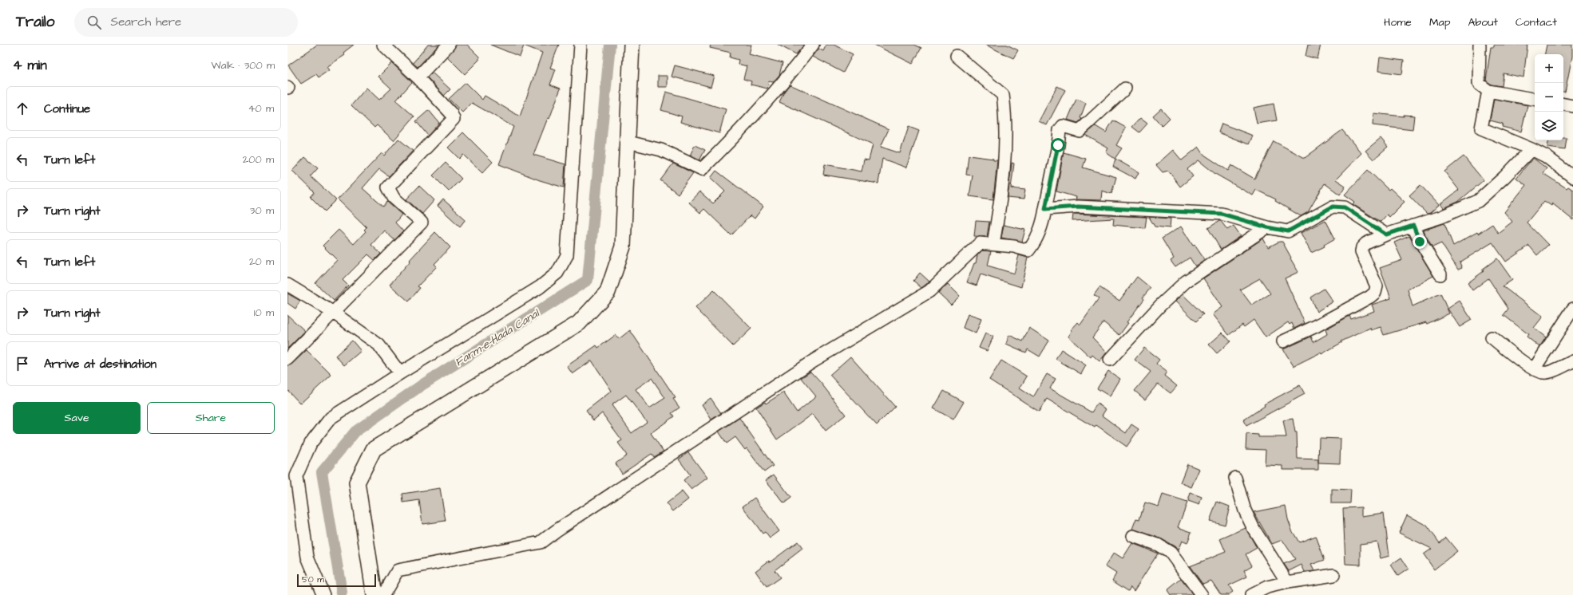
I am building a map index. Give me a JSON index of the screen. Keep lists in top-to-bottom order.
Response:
{
  "water": ["Farm-e-Hada Canal"],
  "scale_bar": "50 m",
  "page": {
    "header": "Trailo",
    "search": "Search here",
    "nav": [
      "Home",
      "Map",
      "About",
      "Contact"
    ],
    "heading": ["4 min", "Walk · 300 m"],
    "map_buttons": ["+", "−"],
    "list": [
      ["Continue", "40 m"],
      ["Turn left", "200 m"],
      ["Turn right", "30 m"],
      ["Turn left", "20 m"],
      ["Turn right", "10 m"],
      "Arrive at destination"
    ],
    "buttons": ["Save", "Share"],
    "scale": "50 m"
  }
}
